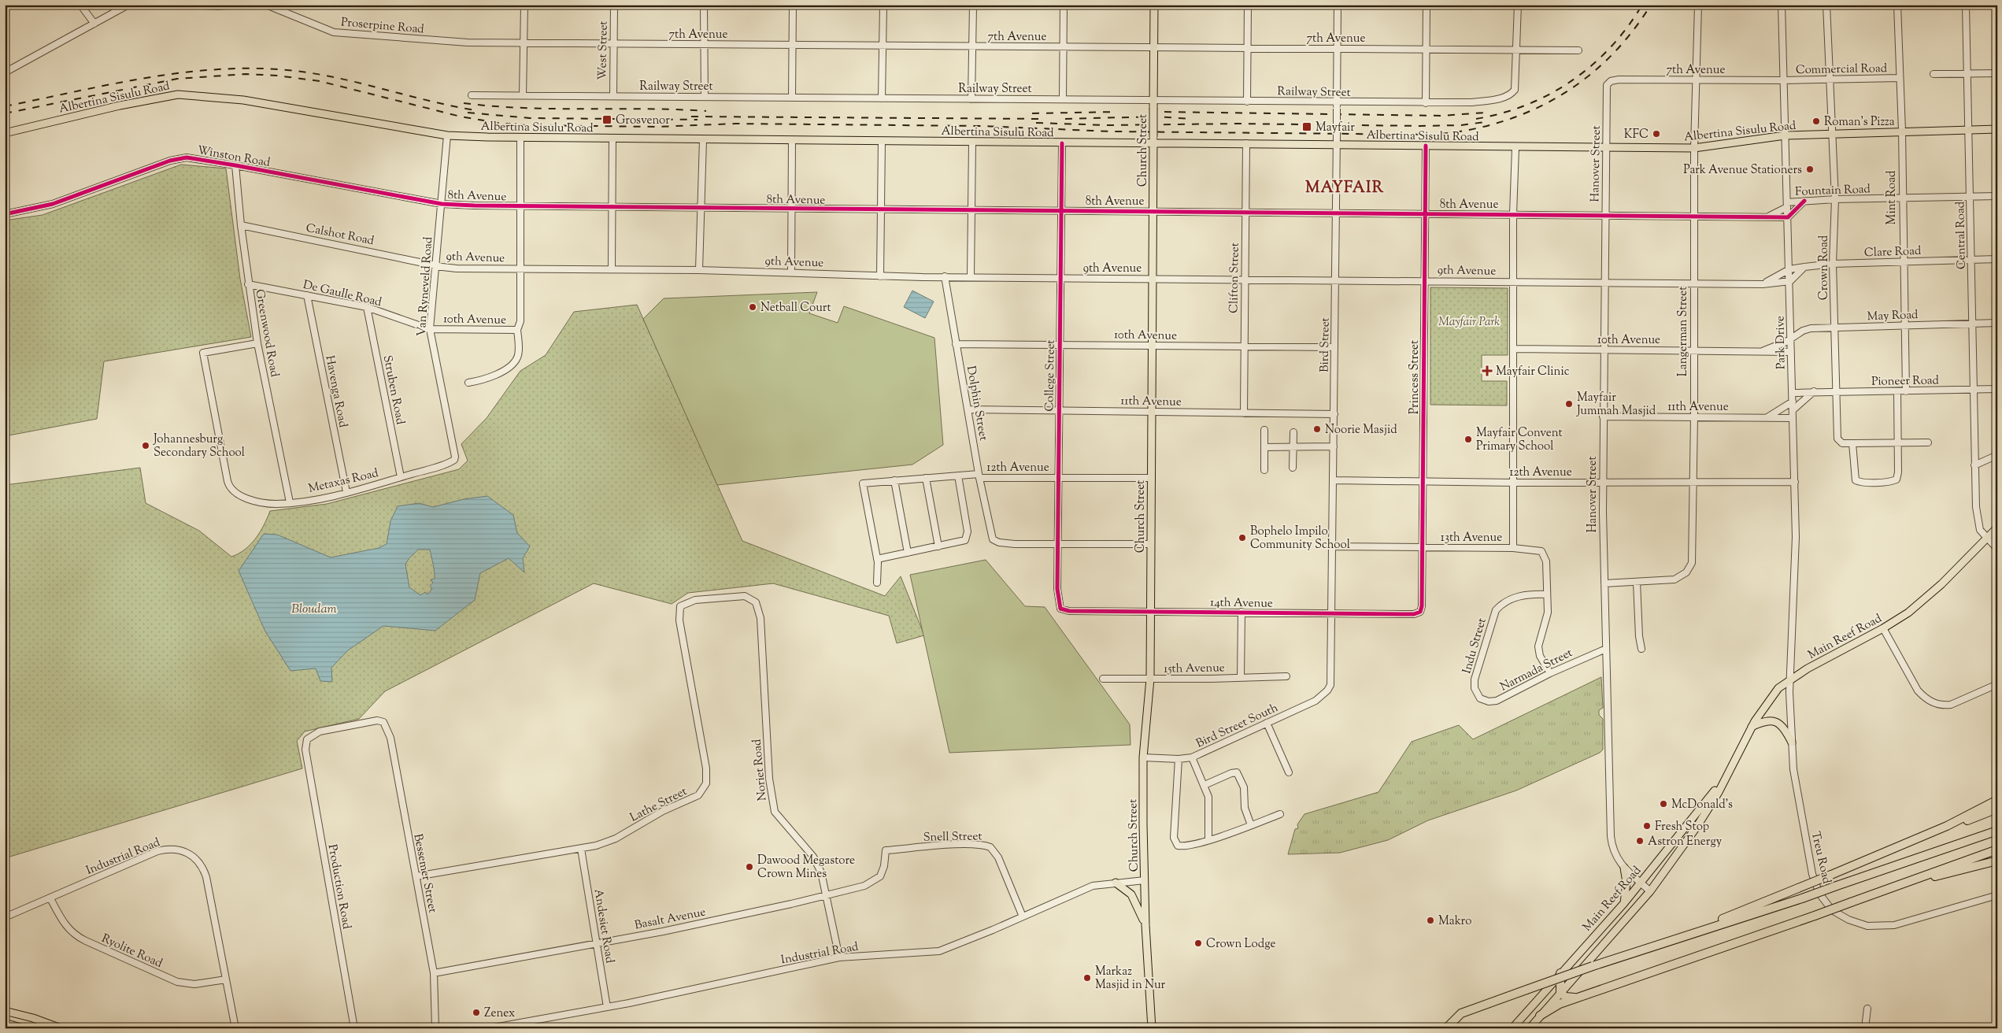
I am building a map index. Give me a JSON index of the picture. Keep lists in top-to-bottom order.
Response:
{
  "streets": {
    "main road": ["Albertina Sisulu Road", "Church Street", "Main Reef Road"],
    "street": [
      "Proserpine Road",
      "7th Avenue",
      "West Street",
      "Commercial Road",
      "Railway Street",
      "Winston Road",
      "Hanover Street",
      "Fountain Road",
      "8th Avenue",
      "Mint Road",
      "Calshot Road",
      "Central Road",
      "Clare Road",
      "9th Avenue",
      "Crown Road",
      "Clifton Street",
      "Van Ryneveld Road",
      "De Gaulle Road",
      "May Road",
      "10th Avenue",
      "Langerman Street",
      "Greenwood Road",
      "Park Drive",
      "Bird Street",
      "College Street",
      "Princess Street",
      "Pioneer Road",
      "Struben Road",
      "Havenga Road",
      "11th Avenue",
      "Dolphin Street",
      "12th Avenue",
      "Metaxas Road",
      "13th Avenue",
      "14th Avenue",
      "Indu Street",
      "15th Avenue",
      "Narmada Street",
      "Bird Street South",
      "Noriet Road",
      "Lathe Street",
      "Snell Street",
      "Industrial Road",
      "Treu Road",
      "Bessemer Street",
      "Production Road",
      "Basalt Avenue",
      "Andesiet Road",
      "Ryolite Road"
    ]
  },
  "crossings": [
    ["Proserpine Road", "7th Avenue"],
    ["7th Avenue", "West Street"],
    ["7th Avenue", "Commercial Road"],
    ["7th Avenue", "Railway Street"],
    ["7th Avenue", "Church Street"],
    ["7th Avenue", "Hanover Street"],
    ["7th Avenue", "Langerman Street"],
    ["7th Avenue", "Park Drive"],
    ["7th Avenue", "Bird Street"],
    ["West Street", "Railway Street"],
    ["Commercial Road", "Mint Road"],
    ["Commercial Road", "Crown Road"],
    ["Commercial Road", "Park Drive"],
    ["Railway Street", "Church Street"],
    ["Railway Street", "Bird Street"],
    ["Albertina Sisulu Road", "Church Street"],
    ["Albertina Sisulu Road", "Hanover Street"],
    ["Albertina Sisulu Road", "Mint Road"],
    ["Albertina Sisulu Road", "Central Road"],
    ["Albertina Sisulu Road", "Crown Road"],
    ["Albertina Sisulu Road", "Clifton Street"],
    ["Albertina Sisulu Road", "Van Ryneveld Road"],
    ["Albertina Sisulu Road", "Langerman Street"],
    ["Albertina Sisulu Road", "Park Drive"],
    ["Albertina Sisulu Road", "Bird Street"],
    ["Albertina Sisulu Road", "College Street"],
    ["Albertina Sisulu Road", "Princess Street"],
    ["Church Street", "8th Avenue"],
    ["Church Street", "9th Avenue"],
    ["Church Street", "10th Avenue"],
    ["Church Street", "11th Avenue"],
    ["Church Street", "12th Avenue"],
    ["Church Street", "14th Avenue"],
    ["Church Street", "15th Avenue"],
    ["Church Street", "Bird Street South"],
    ["Church Street", "Industrial Road"],
    ["Winston Road", "8th Avenue"],
    ["Winston Road", "Van Ryneveld Road"],
    ["Winston Road", "Greenwood Road"],
    ["Hanover Street", "8th Avenue"],
    ["Hanover Street", "9th Avenue"],
    ["Hanover Street", "10th Avenue"],
    ["Hanover Street", "Langerman Street"],
    ["Hanover Street", "11th Avenue"],
    ["Hanover Street", "12th Avenue"],
    ["Hanover Street", "Main Reef Road"],
    ["Hanover Street", "Narmada Street"],
    ["Fountain Road", "Mint Road"],
    ["Fountain Road", "Central Road"],
    ["Fountain Road", "Crown Road"],
    ["Fountain Road", "Park Drive"],
    ["8th Avenue", "Clifton Street"],
    ["8th Avenue", "Van Ryneveld Road"],
    ["8th Avenue", "Langerman Street"],
    ["8th Avenue", "Park Drive"],
    ["8th Avenue", "Bird Street"],
    ["8th Avenue", "College Street"],
    ["8th Avenue", "Princess Street"],
    ["Mint Road", "Clare Road"],
    ["Mint Road", "May Road"],
    ["Mint Road", "Pioneer Road"],
    ["Calshot Road", "9th Avenue"],
    ["Calshot Road", "Van Ryneveld Road"],
    ["Calshot Road", "Greenwood Road"],
    ["Central Road", "Clare Road"],
    ["Central Road", "May Road"],
    ["Central Road", "Pioneer Road"],
    ["Central Road", "Main Reef Road"],
    ["Clare Road", "Crown Road"],
    ["Clare Road", "Park Drive"],
    ["9th Avenue", "Clifton Street"],
    ["9th Avenue", "Van Ryneveld Road"],
    ["9th Avenue", "Langerman Street"],
    ["9th Avenue", "Park Drive"],
    ["9th Avenue", "Bird Street"],
    ["9th Avenue", "College Street"],
    ["9th Avenue", "Princess Street"],
    ["9th Avenue", "Dolphin Street"],
    ["Crown Road", "May Road"],
    ["Crown Road", "Pioneer Road"],
    ["Clifton Street", "10th Avenue"],
    ["Clifton Street", "11th Avenue"],
    ["Van Ryneveld Road", "De Gaulle Road"],
    ["Van Ryneveld Road", "10th Avenue"],
    ["Van Ryneveld Road", "Metaxas Road"],
    ["De Gaulle Road", "10th Avenue"],
    ["De Gaulle Road", "Greenwood Road"],
    ["De Gaulle Road", "Struben Road"],
    ["De Gaulle Road", "Havenga Road"],
    ["May Road", "10th Avenue"],
    ["May Road", "Park Drive"],
    ["10th Avenue", "Langerman Street"],
    ["10th Avenue", "Park Drive"],
    ["10th Avenue", "Bird Street"],
    ["10th Avenue", "College Street"],
    ["10th Avenue", "Dolphin Street"],
    ["Langerman Street", "11th Avenue"],
    ["Langerman Street", "12th Avenue"],
    ["Greenwood Road", "Metaxas Road"],
    ["Park Drive", "Pioneer Road"],
    ["Park Drive", "11th Avenue"],
    ["Park Drive", "12th Avenue"],
    ["Park Drive", "Main Reef Road"],
    ["Park Drive", "Treu Road"],
    ["Bird Street", "11th Avenue"],
    ["Bird Street", "12th Avenue"],
    ["Bird Street", "13th Avenue"],
    ["Bird Street", "14th Avenue"],
    ["Bird Street", "Bird Street South"],
    ["College Street", "11th Avenue"],
    ["College Street", "Dolphin Street"],
    ["College Street", "12th Avenue"],
    ["College Street", "14th Avenue"],
    ["Princess Street", "12th Avenue"],
    ["Princess Street", "13th Avenue"],
    ["Princess Street", "14th Avenue"],
    ["Struben Road", "Metaxas Road"],
    ["Havenga Road", "Metaxas Road"],
    ["11th Avenue", "Dolphin Street"],
    ["Dolphin Street", "12th Avenue"],
    ["13th Avenue", "Indu Street"],
    ["Main Reef Road", "Treu Road"],
    ["Indu Street", "Narmada Street"],
    ["Noriet Road", "Lathe Street"],
    ["Noriet Road", "Industrial Road"],
    ["Noriet Road", "Basalt Avenue"],
    ["Lathe Street", "Bessemer Street"],
    ["Lathe Street", "Andesiet Road"],
    ["Snell Street", "Industrial Road"],
    ["Snell Street", "Basalt Avenue"],
    ["Industrial Road", "Andesiet Road"],
    ["Industrial Road", "Ryolite Road"],
    ["Bessemer Street", "Production Road"],
    ["Bessemer Street", "Basalt Avenue"],
    ["Basalt Avenue", "Andesiet Road"]
  ],
  "districts": ["MAYFAIR"],
  "water": ["Bloudam"],
  "parks": ["Mayfair Park"],
  "places": {
    "transit": ["Grosvenor", "Mayfair"],
    "other": [
      "Roman's Pizza",
      "KFC",
      "Park Avenue Stationers",
      "Netball Court",
      "Mayfair Jummah Masjid",
      "Noorie Masjid",
      "Mayfair Convent Primary School",
      "Johannesburg Secondary School",
      "Bophelo Impilo Community School",
      "McDonald's",
      "Fresh Stop",
      "Astron Energy",
      "Dawood Megastore Crown Mines",
      "Makro",
      "Crown Lodge",
      "Markaz Masjid in Nur",
      "Zenex"
    ],
    "health": ["Mayfair Clinic"]
  }
}
